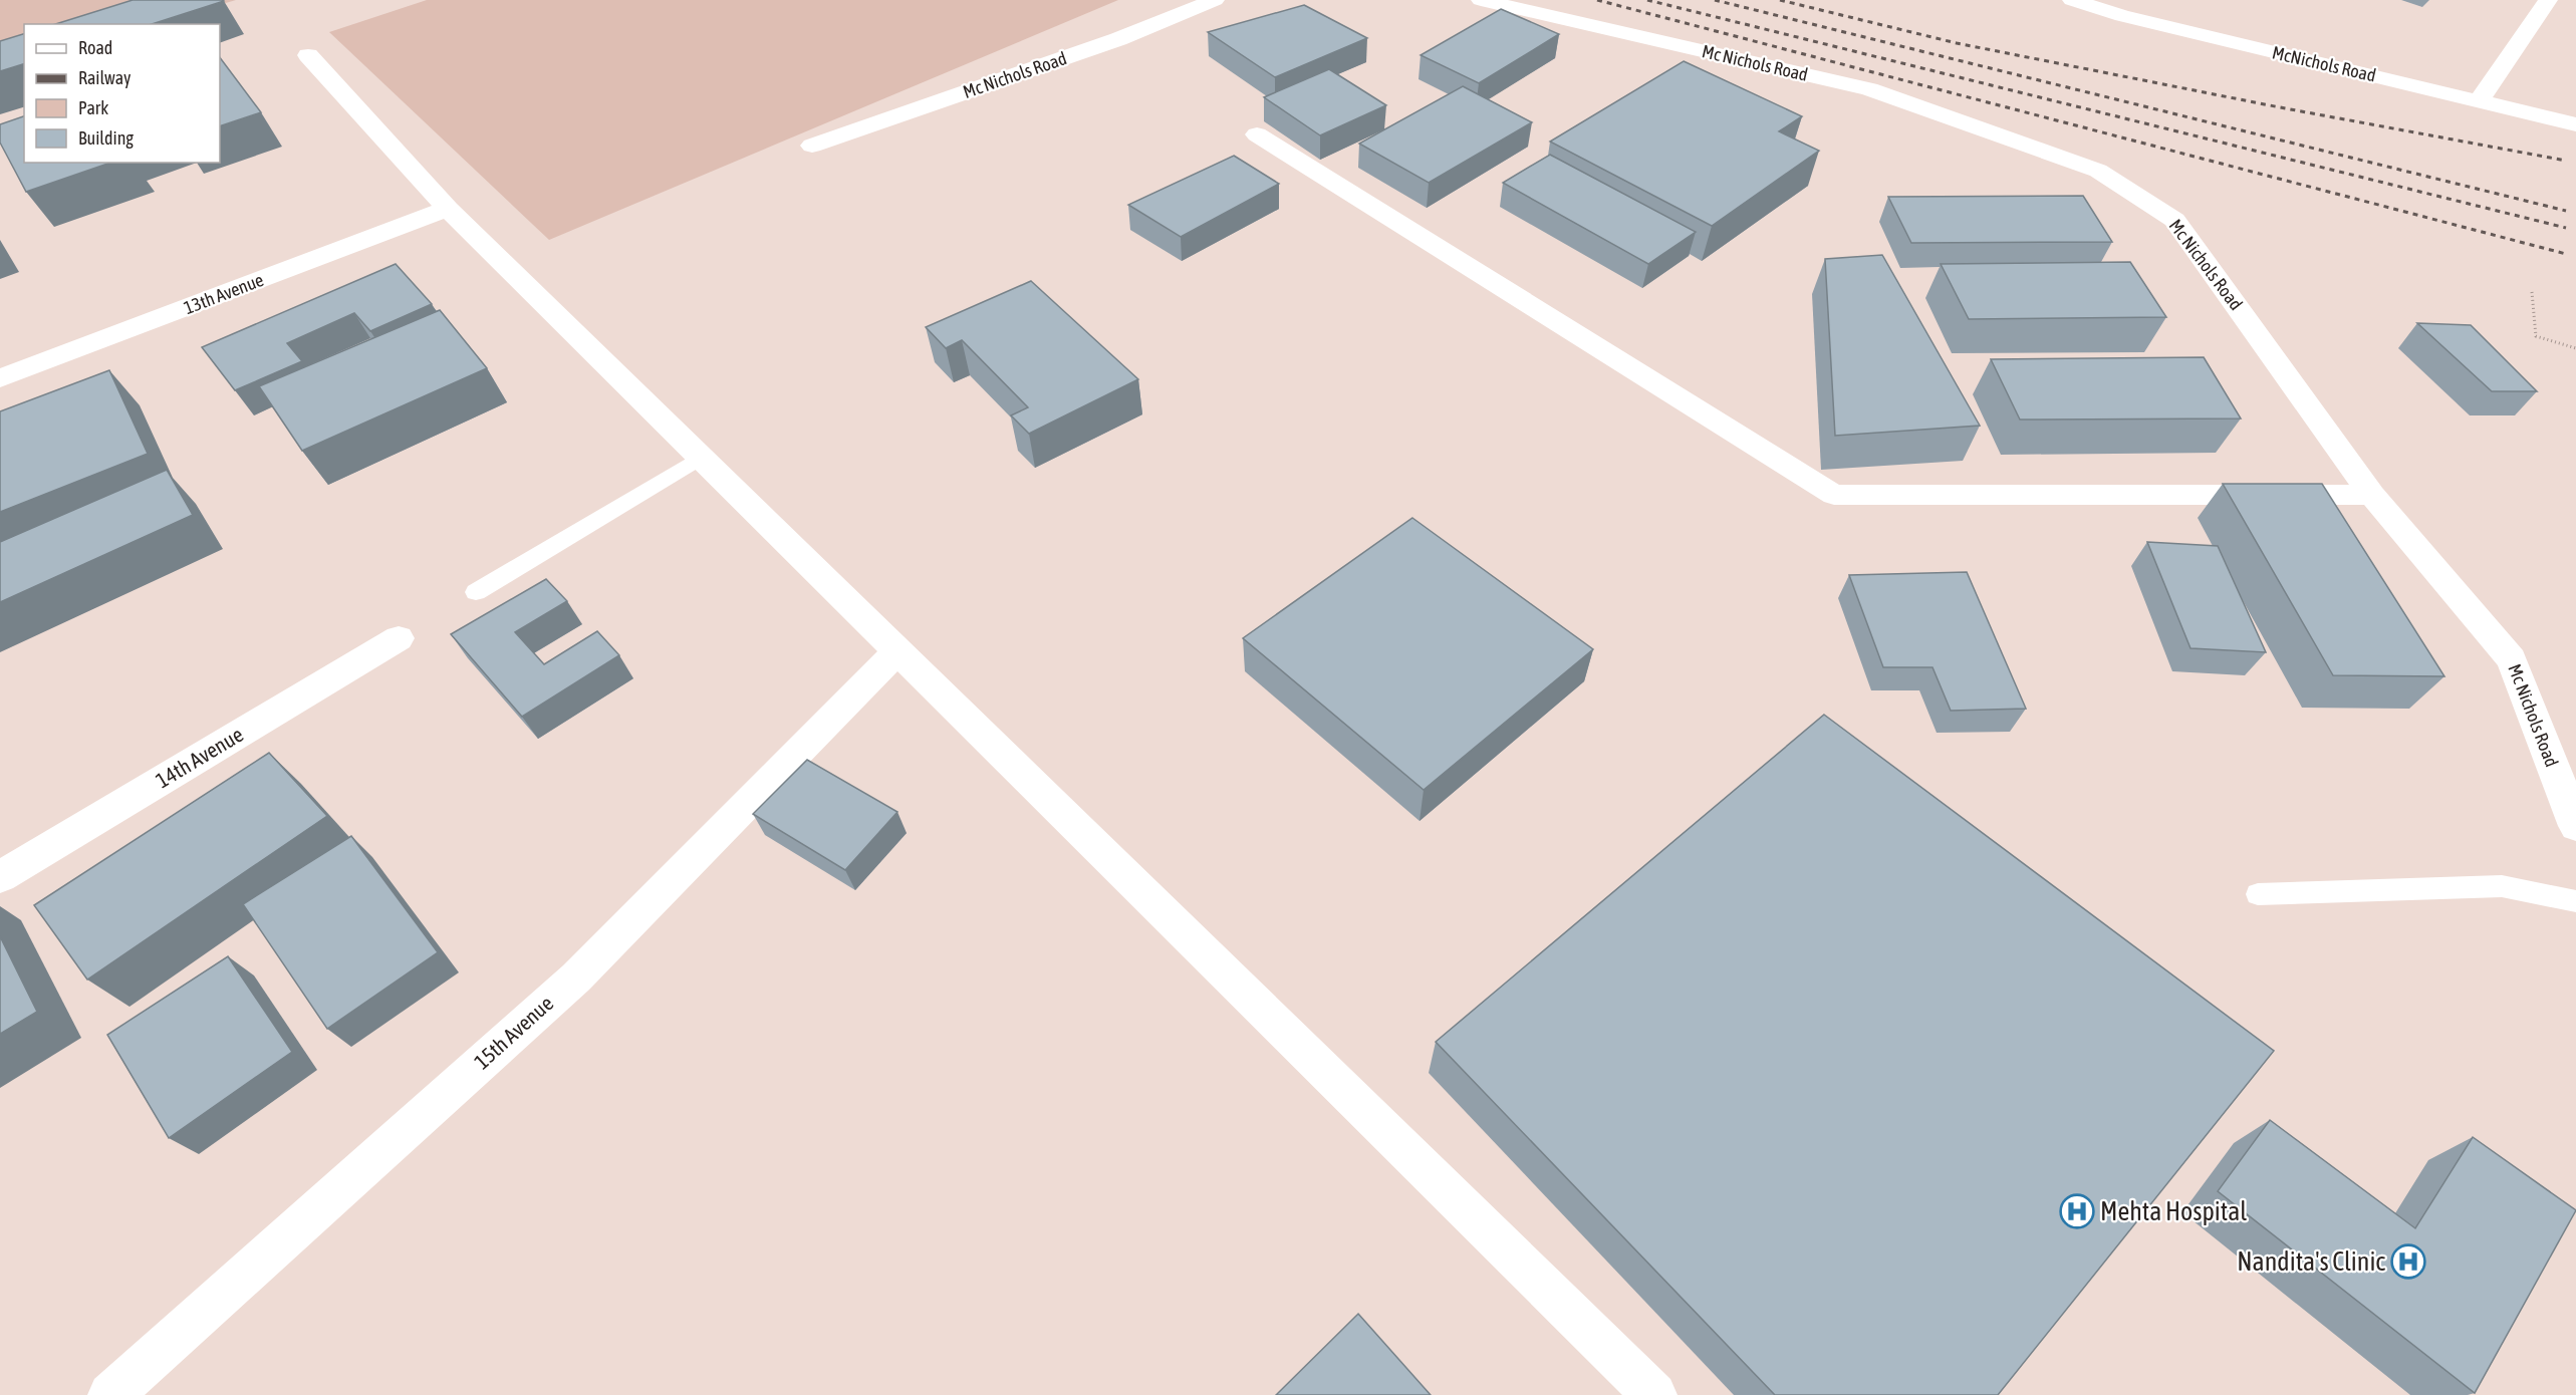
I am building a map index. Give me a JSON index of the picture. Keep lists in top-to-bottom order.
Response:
{
  "streets": {
    "street": [
      "Mc Nichols Road",
      "McNichols Road",
      "13th Avenue",
      "14th Avenue",
      "15th Avenue"
    ]
  },
  "places": {
    "hospital": ["Mehta Hospital", "Nandita's Clinic"]
  },
  "legend": [
    "Road",
    "Railway",
    "Park",
    "Building"
  ]
}
